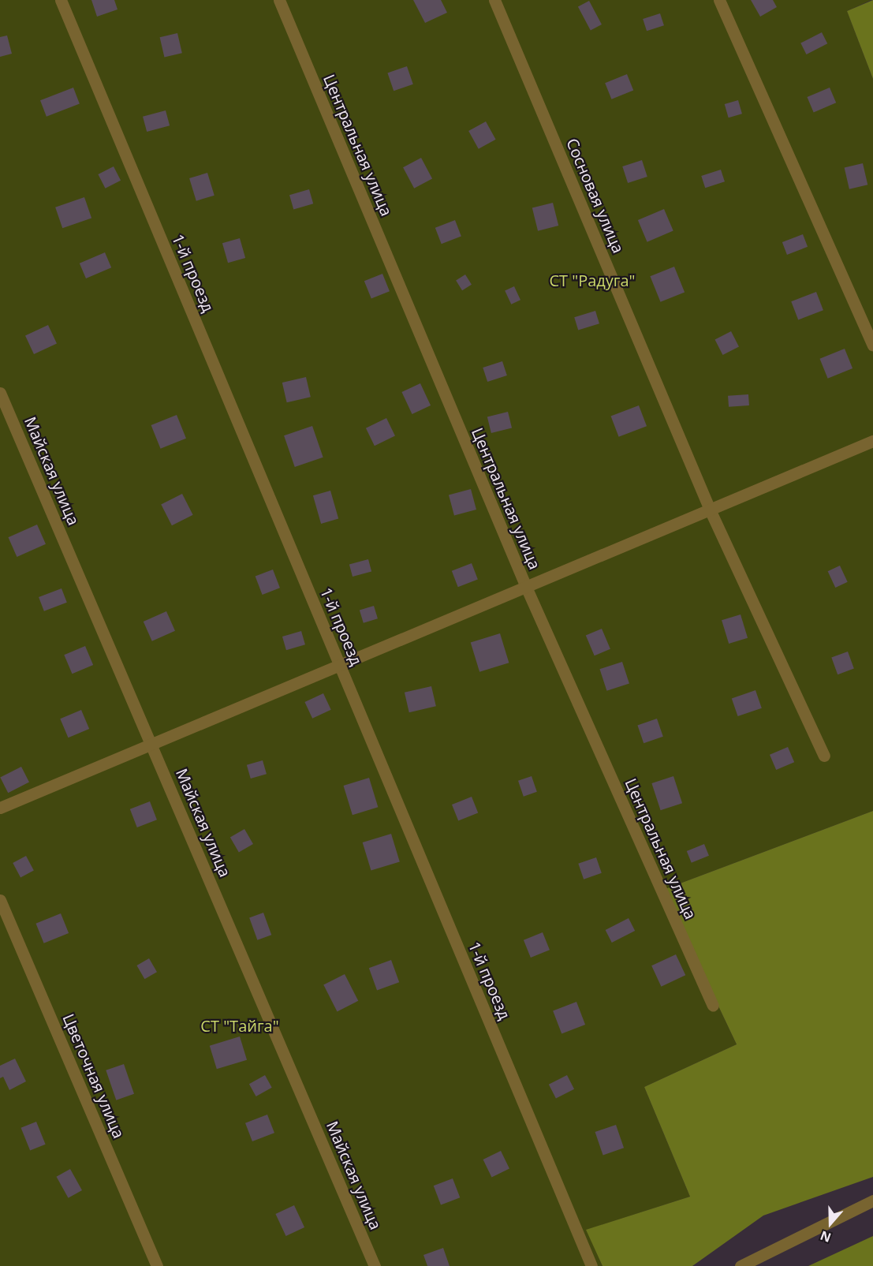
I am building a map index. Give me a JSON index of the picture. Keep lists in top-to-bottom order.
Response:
{
  "streets": {
    "street": [
      "Центральная улица",
      "Сосновая улица",
      "1-й проезд",
      "Майская улица",
      "Цветочная улица"
    ]
  },
  "parks": ["СТ \"Радуга\"", "СТ \"Тайга\""],
  "north": "bottom"
}
